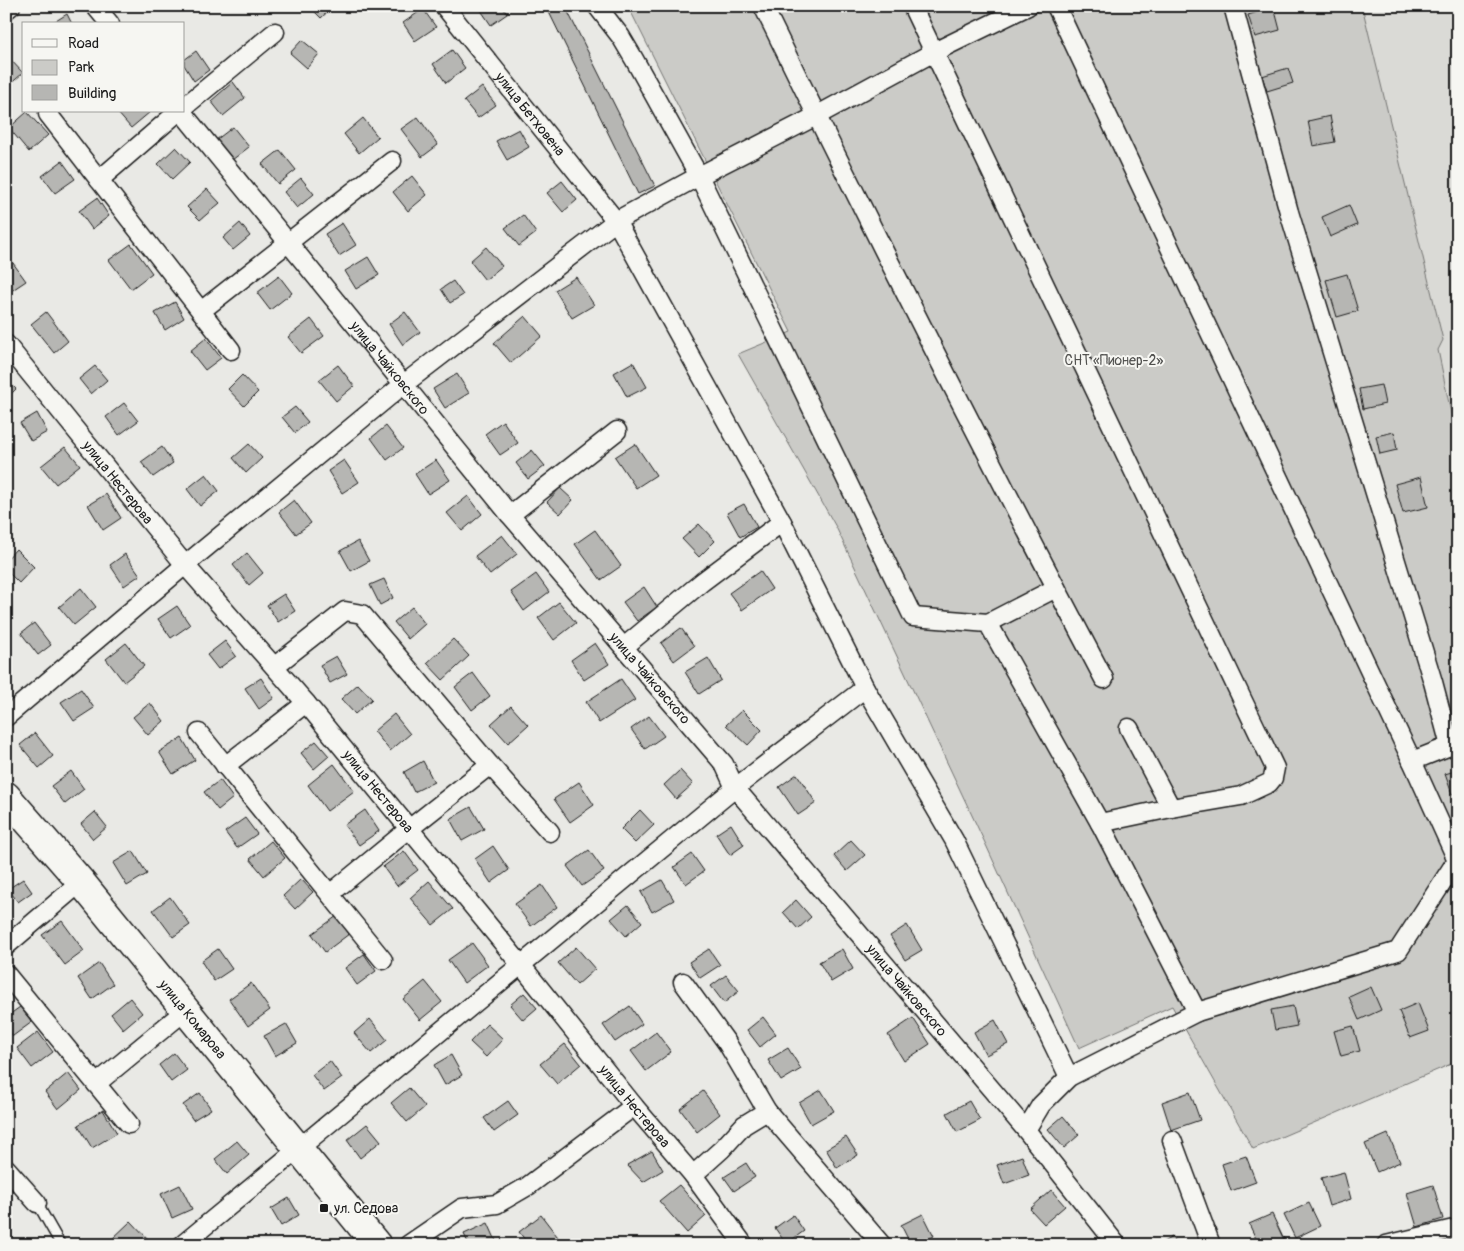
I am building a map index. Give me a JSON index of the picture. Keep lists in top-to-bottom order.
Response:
{
  "streets": {
    "main road": ["улица Комарова"],
    "street": ["улица Бетховена", "улица Чайковского", "улица Нестерова"]
  },
  "parks": ["СНТ «Пионер-2»"],
  "places": {
    "transit": ["ул. Седова"]
  },
  "legend": ["Road", "Park", "Building"]
}
